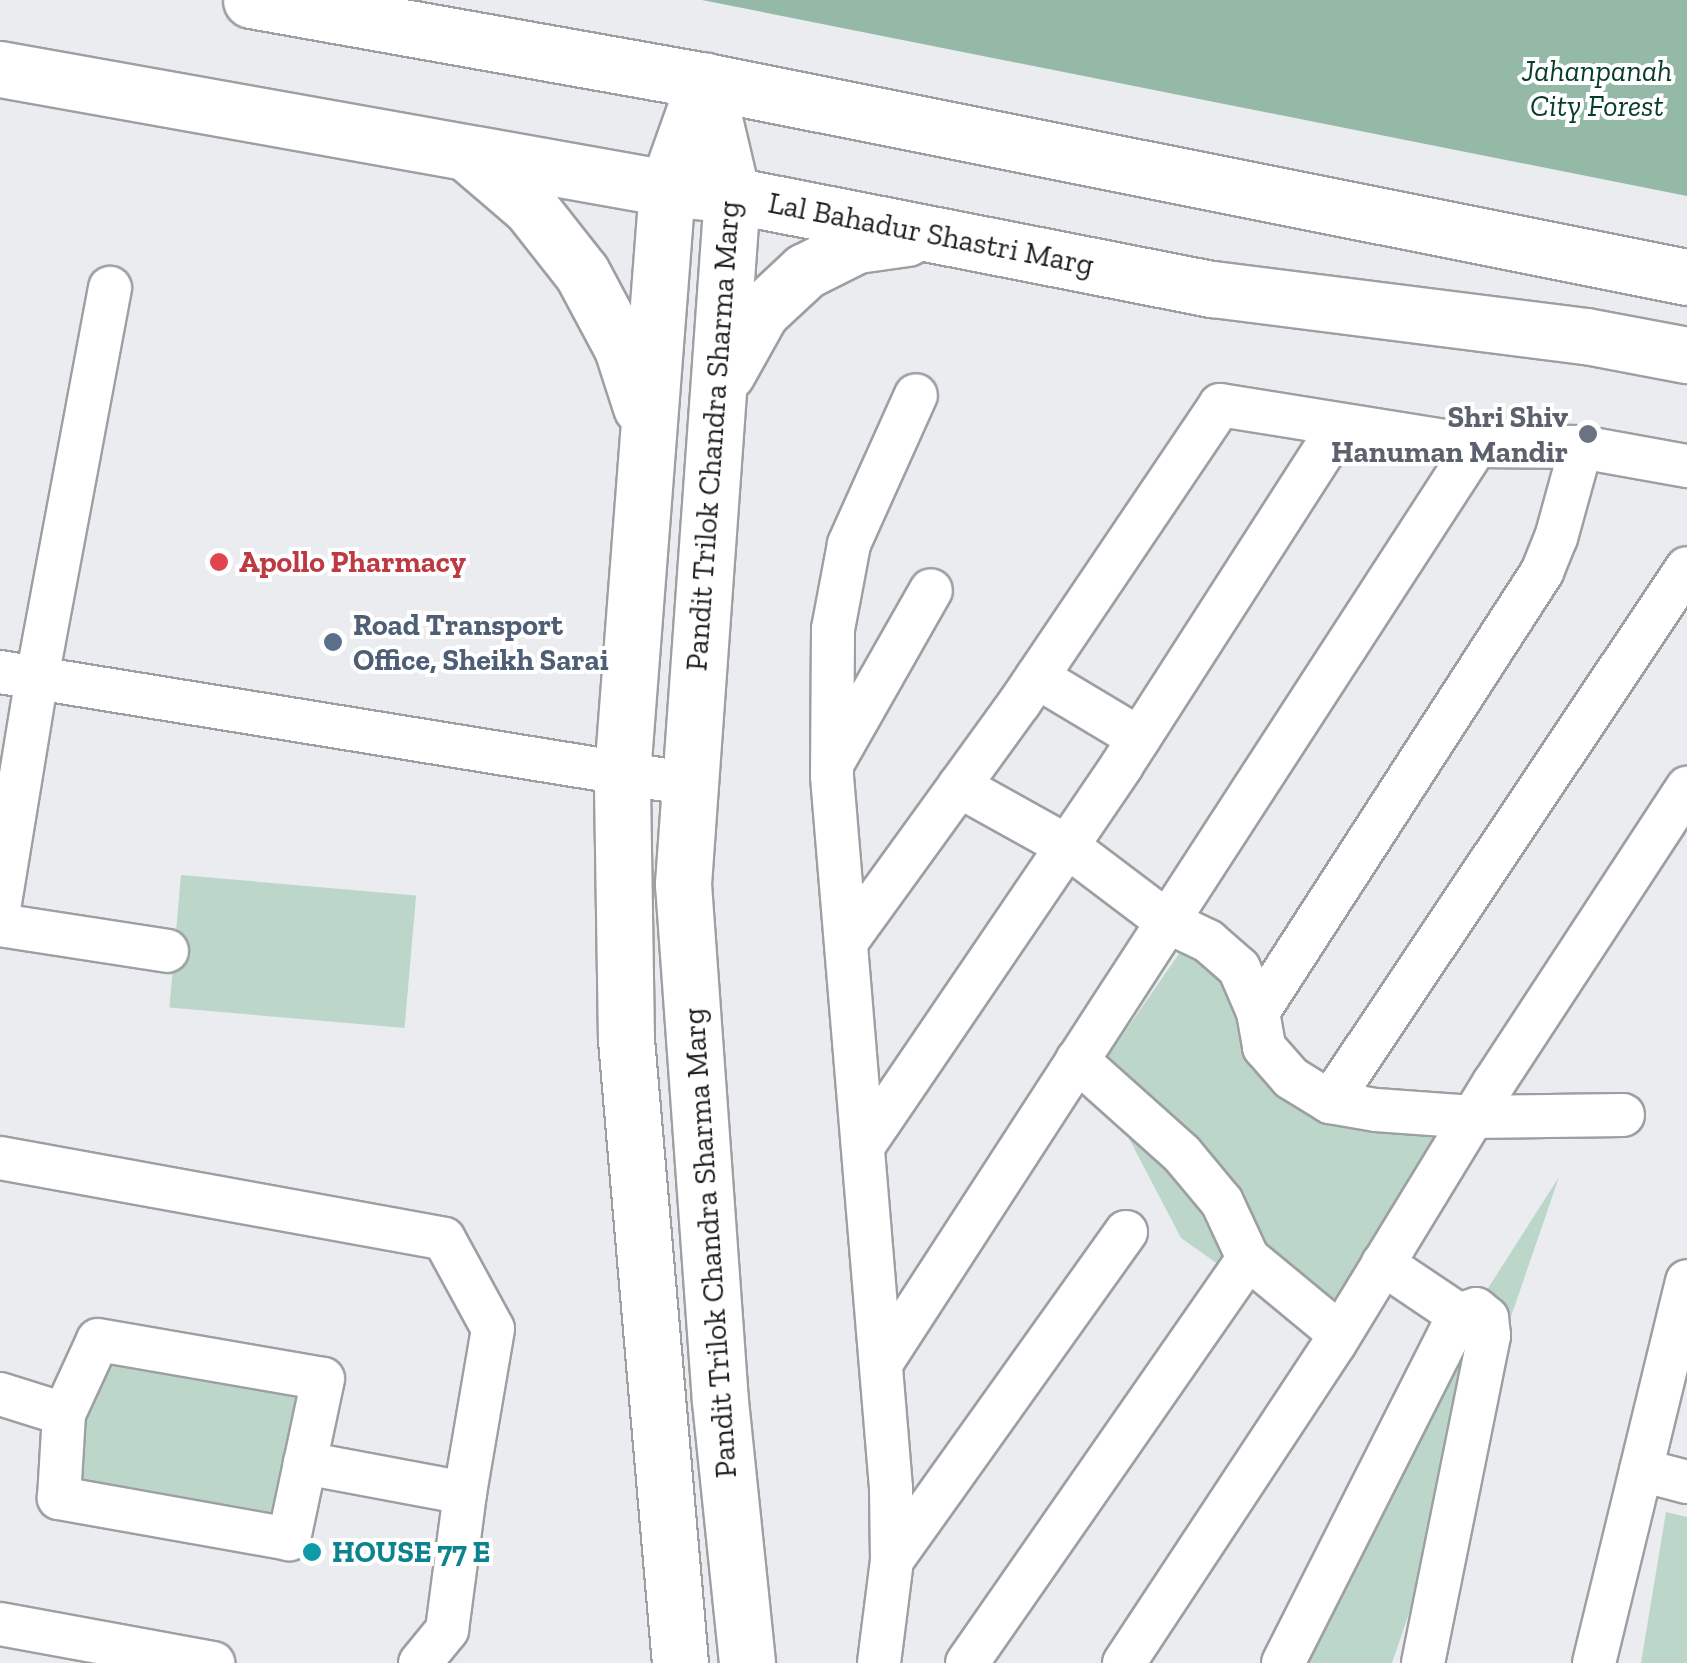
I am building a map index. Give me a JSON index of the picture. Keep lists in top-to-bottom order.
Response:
{
  "streets": {
    "main road": ["Lal Bahadur Shastri Marg", "Pandit Trilok Chandra Sharma Marg"]
  },
  "crossings": [
    ["Lal Bahadur Shastri Marg", "Pandit Trilok Chandra Sharma Marg"]
  ],
  "parks": ["Jahanpanah City Forest"],
  "places": [
    "Shri Shiv Hanuman Mandir",
    "Apollo Pharmacy",
    "Road Transport Office, Sheikh Sarai",
    "HOUSE 77 E"
  ]
}
